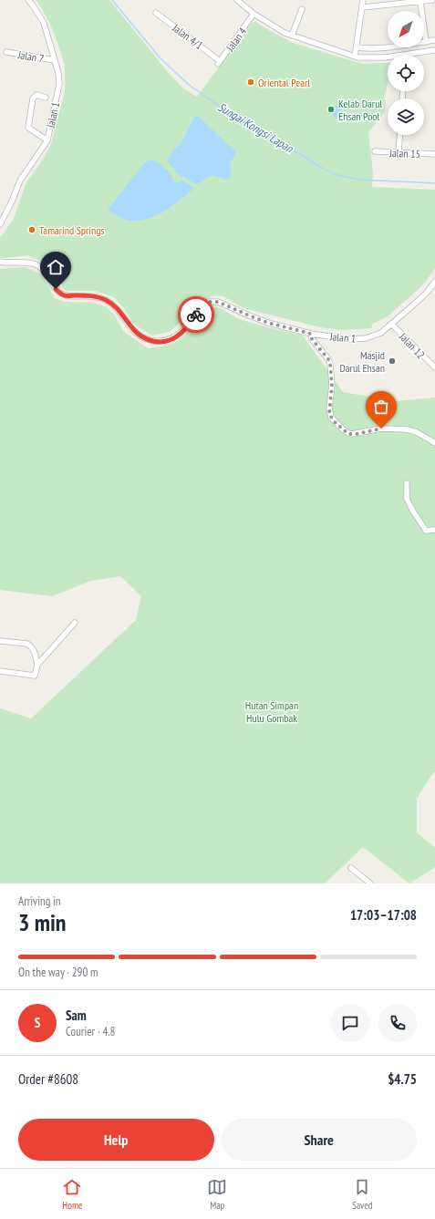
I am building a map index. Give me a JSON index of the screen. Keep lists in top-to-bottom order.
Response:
{
  "streets": {
    "street": [
      "Jalan 4/1",
      "Jalan 4",
      "Jalan 7",
      "Jalan 1",
      "Jalan 15",
      "Jalan 12"
    ]
  },
  "crossings": [
    ["Jalan 4/1", "Jalan 4"],
    ["Jalan 7", "Jalan 1"],
    ["Jalan 1", "Jalan 12"]
  ],
  "water": ["Sungai Kongsi Lapan"],
  "parks": ["Hutan Simpan Hulu Gombak"],
  "places": [
    "Oriental Pearl",
    "Kelab Darul Ehsan Pool",
    "Tamarind Springs",
    "Masjid Darul Ehsan"
  ],
  "north": "bottom left",
  "page": {
    "heading": ["3 min", "Arriving in", "17:03–17:08"],
    "panel": [
      "Sam",
      "Courier · 4.8",
      "Order #8608",
      "$4.75"
    ],
    "bar": "On the way · 290 m",
    "round": "S",
    "buttons": ["Help", "Share"],
    "tabs": ["Home", "Map", "Saved"]
  }
}
